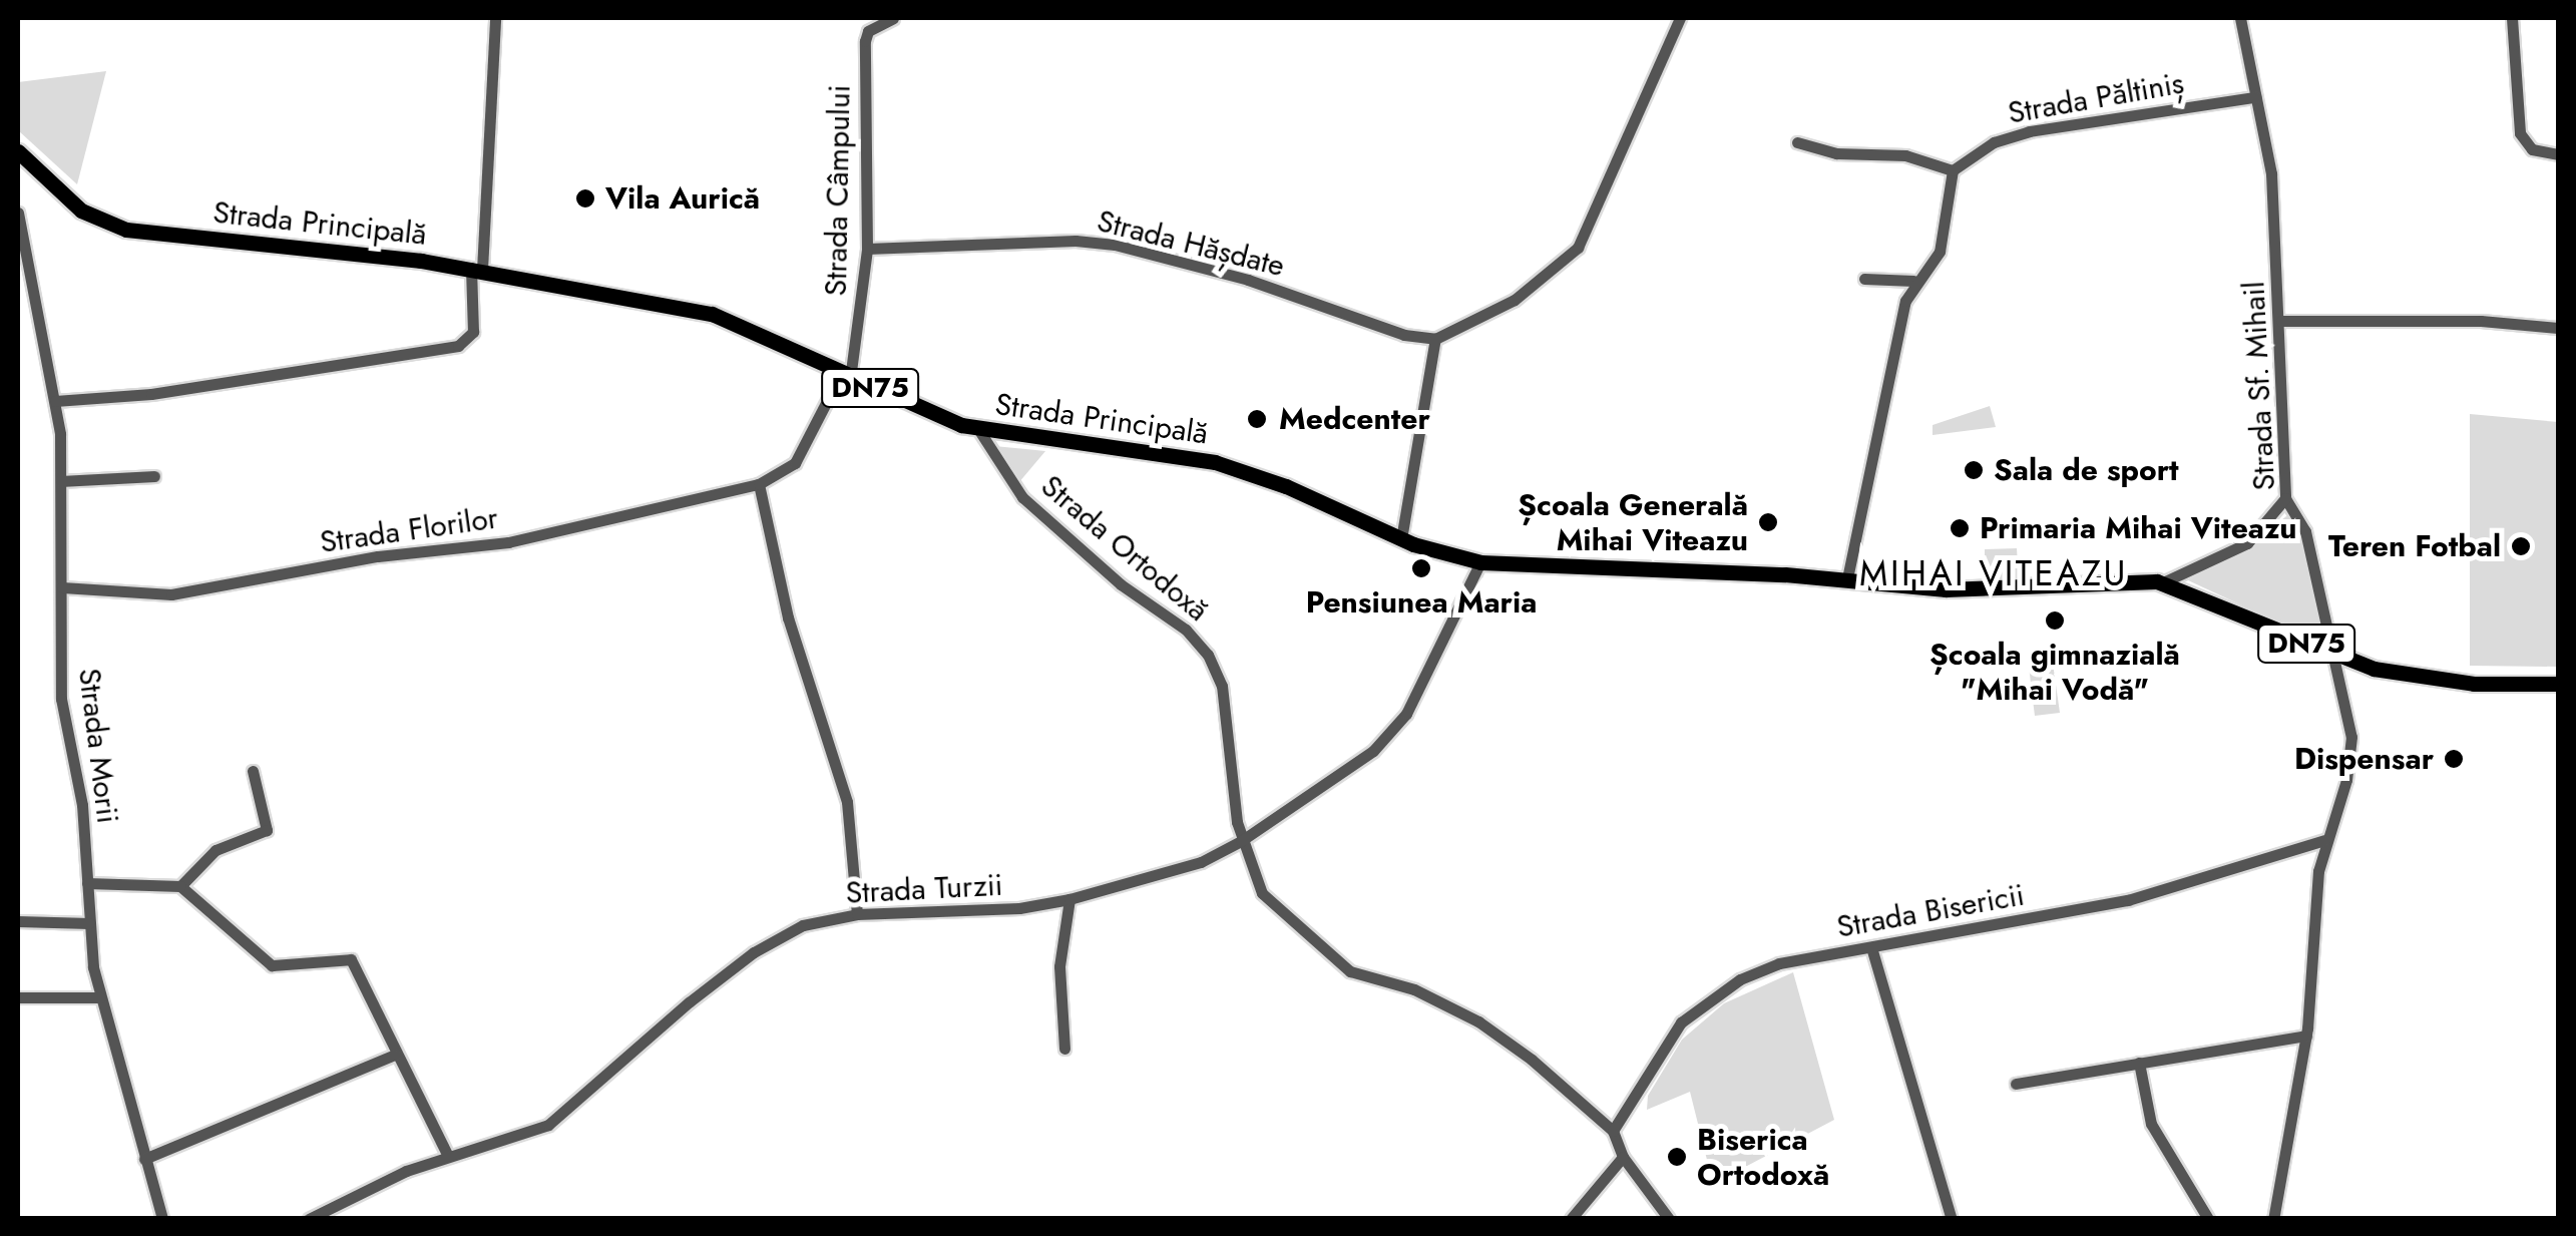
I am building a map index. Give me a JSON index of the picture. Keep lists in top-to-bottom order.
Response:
{
  "streets": {
    "main road": ["Strada Principală", "DN75"],
    "street": [
      "Strada Păltiniș",
      "Strada Câmpului",
      "Strada Hășdate",
      "Strada Sf. Mihail",
      "Strada Florilor",
      "Strada Ortodoxă",
      "Strada Morii",
      "Strada Turzii",
      "Strada Bisericii"
    ]
  },
  "crossings": [
    ["Strada Păltiniș", "Strada Sf. Mihail"],
    ["Strada Câmpului", "Strada Principală"],
    ["Strada Câmpului", "Strada Hășdate"],
    ["Strada Câmpului", "Strada Florilor"],
    ["Strada Principală", "Strada Sf. Mihail"],
    ["Strada Principală", "Strada Florilor"],
    ["Strada Principală", "Strada Ortodoxă"],
    ["Strada Principală", "Strada Turzii"],
    ["Strada Sf. Mihail", "Strada Bisericii"],
    ["Strada Florilor", "Strada Morii"],
    ["Strada Ortodoxă", "Strada Turzii"],
    ["Strada Ortodoxă", "Strada Bisericii"]
  ],
  "districts": ["MIHAI VITEAZU"],
  "places": [
    "Vila Aurică",
    "Medcenter",
    "Sala de sport",
    "Școala Generală Mihai Viteazu",
    "Primaria Mihai Viteazu",
    "Teren Fotbal",
    "Pensiunea Maria",
    "Școala gimnazială \"Mihai Vodă\"",
    "Dispensar",
    "Biserica Ortodoxă"
  ]
}
